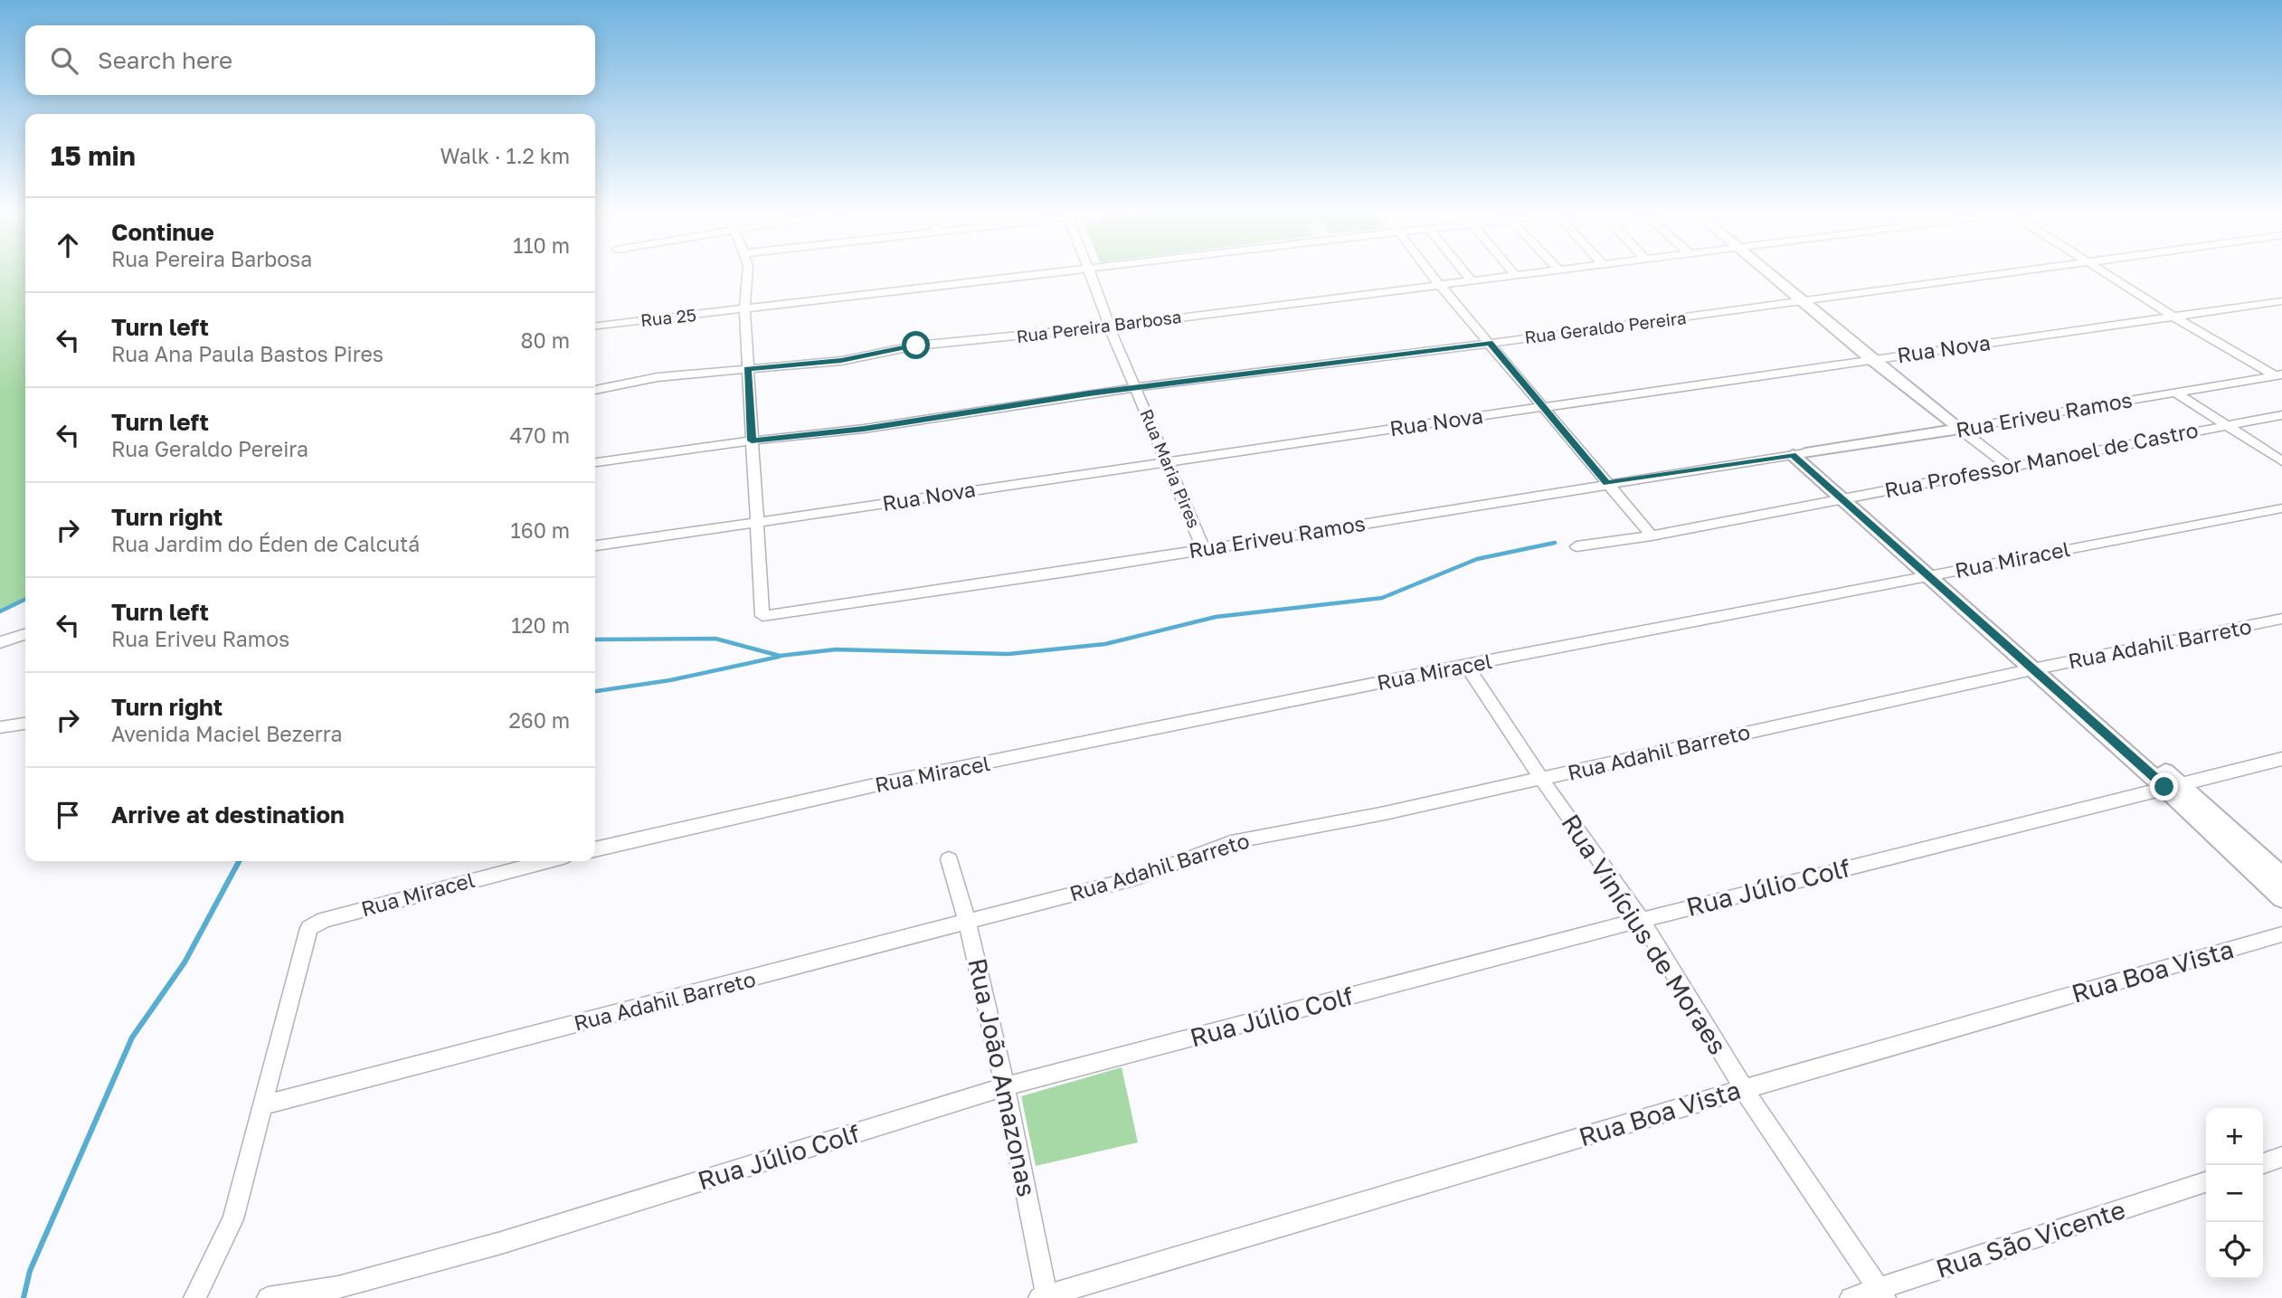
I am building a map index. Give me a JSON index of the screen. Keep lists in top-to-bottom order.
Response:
{
  "streets": {
    "street": [
      "Rua 25",
      "Rua Pereira Barbosa",
      "Rua Geraldo Pereira",
      "Rua Nova",
      "Rua Eriveu Ramos",
      "Rua Professor Manoel de Castro",
      "Rua Maria Pires",
      "Rua Miracel",
      "Rua Adahil Barreto",
      "Rua Júlio Colf",
      "Rua Vinícius de Moraes",
      "Rua Boa Vista",
      "Rua João Amazonas",
      "Rua São Vicente"
    ]
  },
  "crossings": [
    ["Rua Pereira Barbosa", "Rua Maria Pires"],
    ["Rua Geraldo Pereira", "Rua Maria Pires"],
    ["Rua Nova", "Rua Eriveu Ramos"],
    ["Rua Nova", "Rua Maria Pires"],
    ["Rua Eriveu Ramos", "Rua Maria Pires"],
    ["Rua Miracel", "Rua Adahil Barreto"],
    ["Rua Miracel", "Rua Vinícius de Moraes"],
    ["Rua Adahil Barreto", "Rua Vinícius de Moraes"],
    ["Rua Adahil Barreto", "Rua João Amazonas"],
    ["Rua Júlio Colf", "Rua Vinícius de Moraes"],
    ["Rua Júlio Colf", "Rua João Amazonas"],
    ["Rua Vinícius de Moraes", "Rua Boa Vista"],
    ["Rua Vinícius de Moraes", "Rua São Vicente"],
    ["Rua Boa Vista", "Rua João Amazonas"]
  ],
  "page": {
    "search": "Search here",
    "heading": ["15 min", "Walk · 1.2 km"],
    "list": [
      ["Continue", "Rua Pereira Barbosa", "110 m"],
      ["Turn left", "Rua Ana Paula Bastos Pires", "80 m"],
      ["Turn left", "Rua Geraldo Pereira", "470 m"],
      ["Turn right", "Rua Jardim do Éden de Calcutá", "160 m"],
      ["Turn left", "Rua Eriveu Ramos", "120 m"],
      ["Turn right", "Avenida Maciel Bezerra", "260 m"],
      "Arrive at destination"
    ],
    "map_buttons": ["+", "−"]
  }
}
